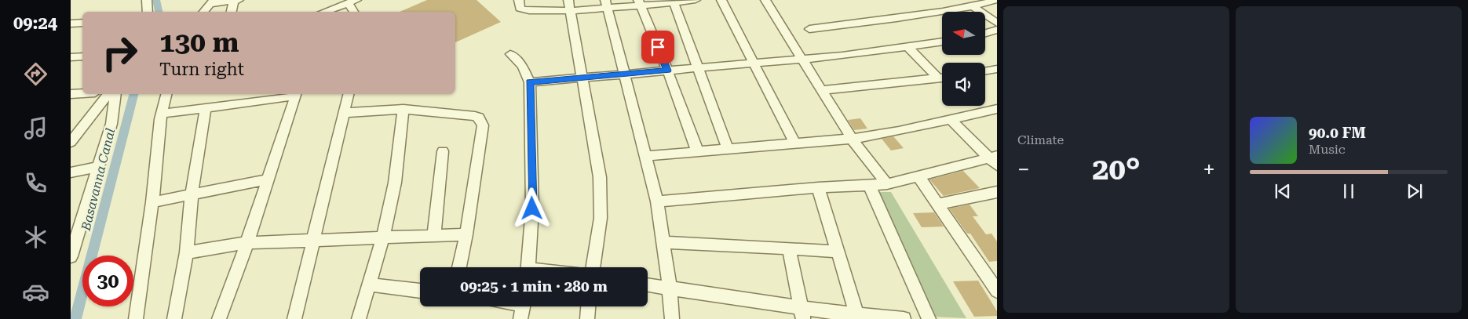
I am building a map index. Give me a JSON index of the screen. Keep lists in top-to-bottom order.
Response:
{
  "water": ["Basavanna Canal"],
  "north": "left",
  "page": {
    "tabs": "09:24",
    "tile": "Climate",
    "turn": ["130 m", "Turn right"],
    "song": ["90.0 FM", "Music"],
    "heat": ["−", "20°", "+"],
    "limit": "30",
    "trip": "09:25 · 1 min · 280 m"
  }
}
